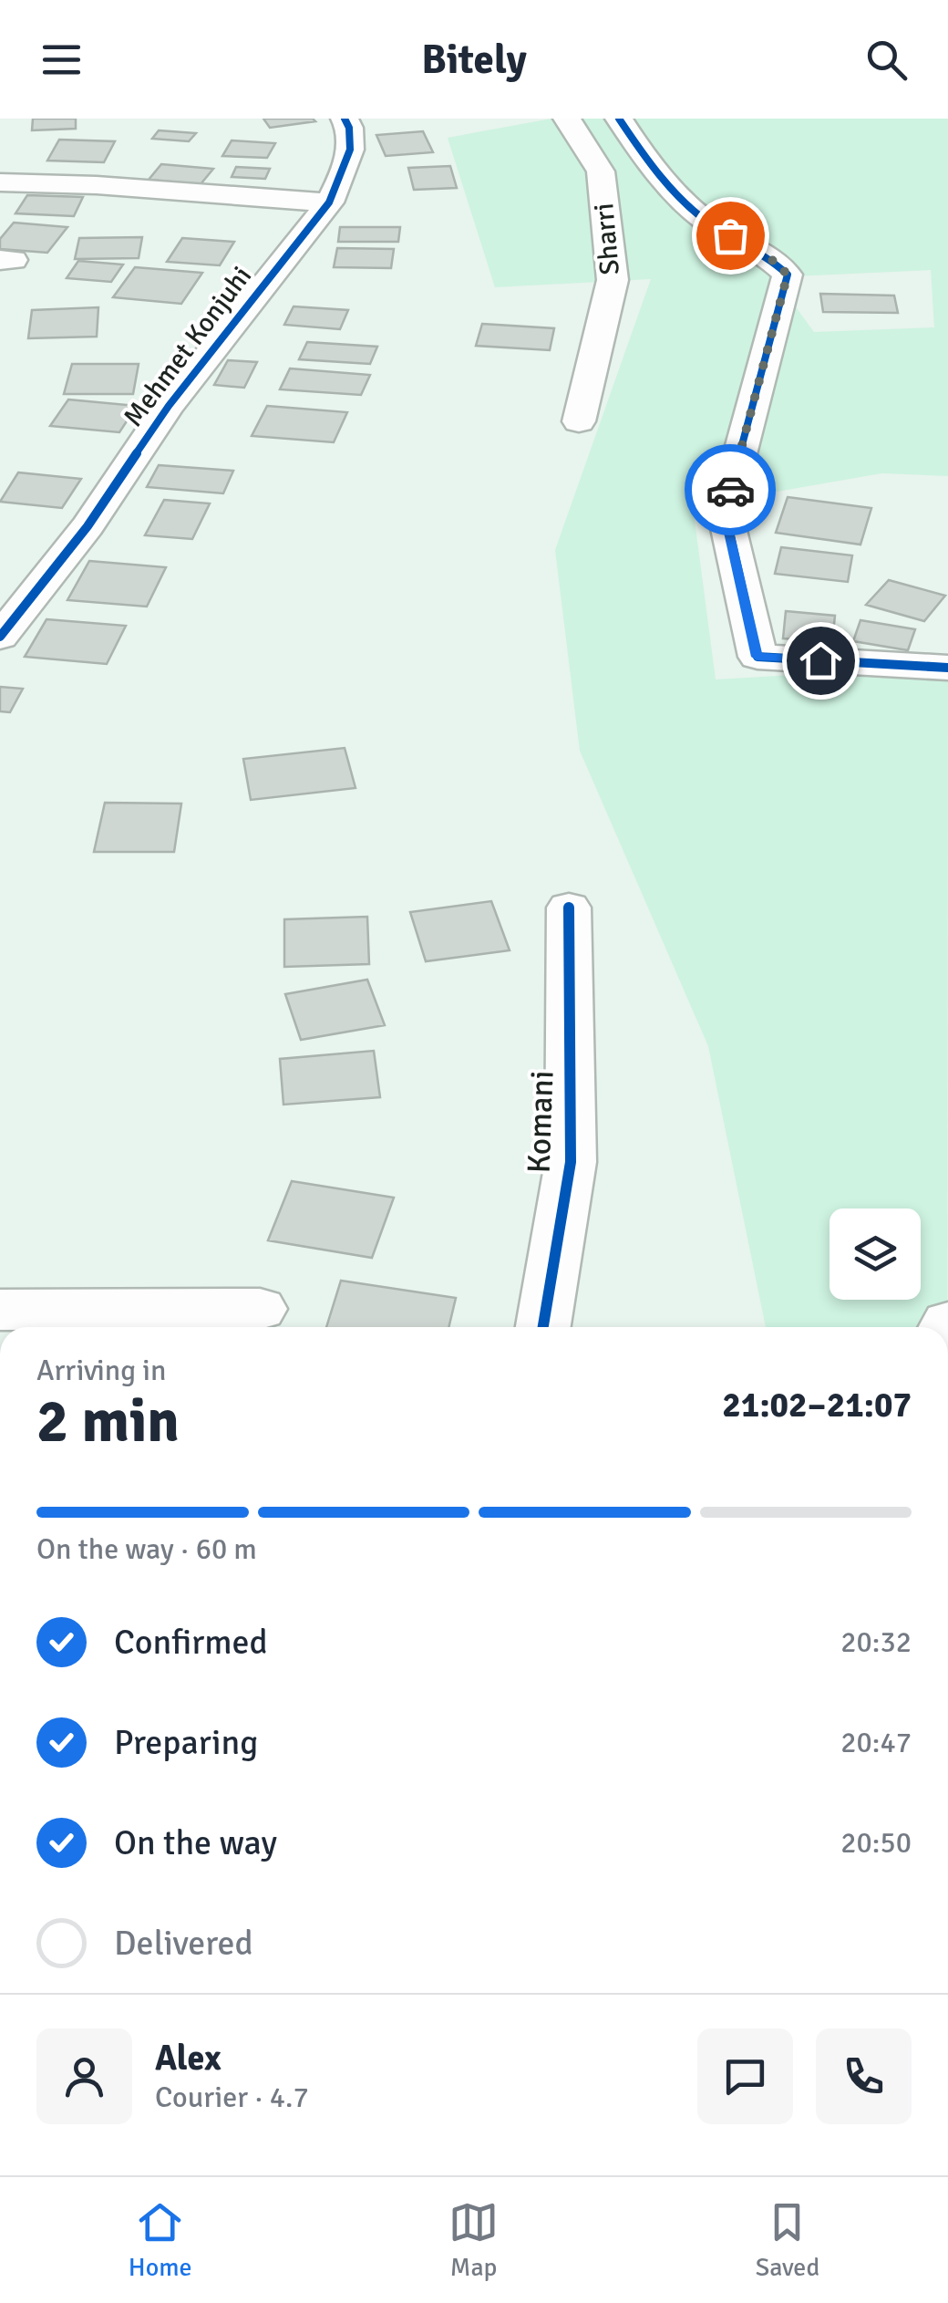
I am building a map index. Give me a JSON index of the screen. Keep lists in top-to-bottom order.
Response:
{
  "streets": {
    "street": ["Sharri", "Mehmet Konjuhi", "Komani"]
  },
  "page": {
    "header": "Bitely",
    "heading": ["2 min", "Arriving in", "21:02–21:07"],
    "panel": ["Alex", "Courier · 4.7"],
    "bar": "On the way · 60 m",
    "list": [
      ["Confirmed", "20:32"],
      ["Preparing", "20:47"],
      ["On the way", "20:50"],
      "Delivered"
    ],
    "tabs": ["Home", "Map", "Saved"]
  }
}
